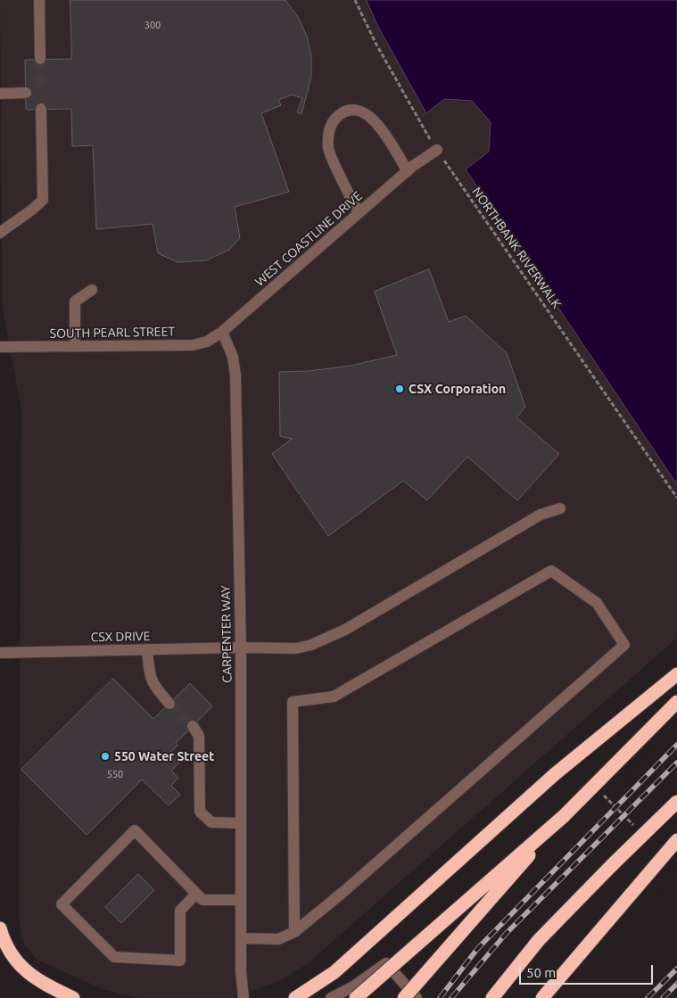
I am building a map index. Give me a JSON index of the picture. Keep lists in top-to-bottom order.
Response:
{
  "streets": {
    "street": [
      "WEST COASTLINE DRIVE",
      "SOUTH PEARL STREET",
      "CARPENTER WAY",
      "CSX DRIVE"
    ],
    "path": ["NORTHBANK RIVERWALK"]
  },
  "crossings": [
    ["WEST COASTLINE DRIVE", "NORTHBANK RIVERWALK"],
    ["WEST COASTLINE DRIVE", "SOUTH PEARL STREET"],
    ["WEST COASTLINE DRIVE", "CARPENTER WAY"],
    ["SOUTH PEARL STREET", "CARPENTER WAY"],
    ["CARPENTER WAY", "CSX DRIVE"]
  ],
  "places": ["CSX Corporation", "550 Water Street"],
  "house_numbers": ["300", "550"],
  "scale_bar": "50 m"
}
